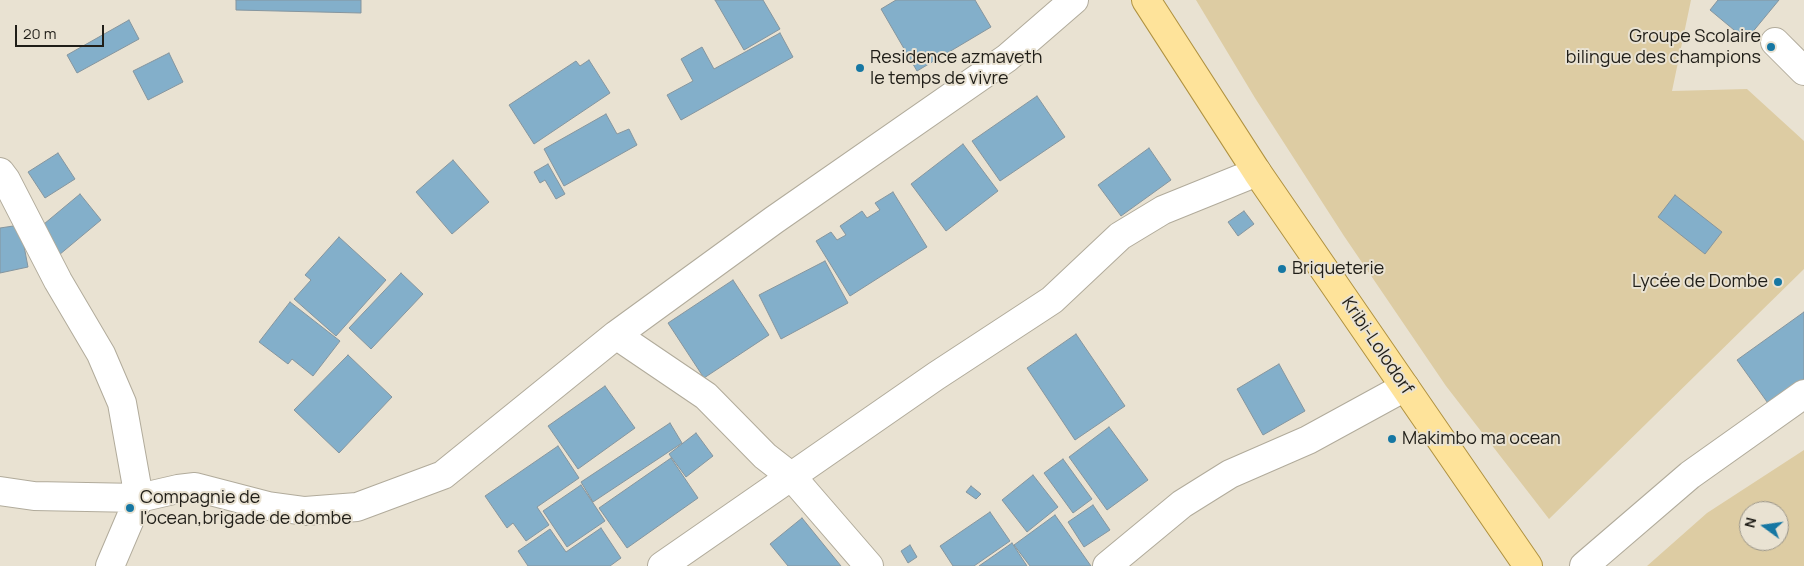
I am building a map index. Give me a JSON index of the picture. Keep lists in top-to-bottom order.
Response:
{
  "streets": {
    "main road": ["Kribi-Lolodorf"]
  },
  "places": [
    "Groupe Scolaire bilingue des champions",
    "Residence azmaveth le temps de vivre",
    "Briqueterie",
    "Lycée de Dombe",
    "Makimbo ma ocean",
    "Compagnie de l'ocean,brigade de dombe"
  ],
  "scale_bar": "20 m",
  "north": "left"
}
